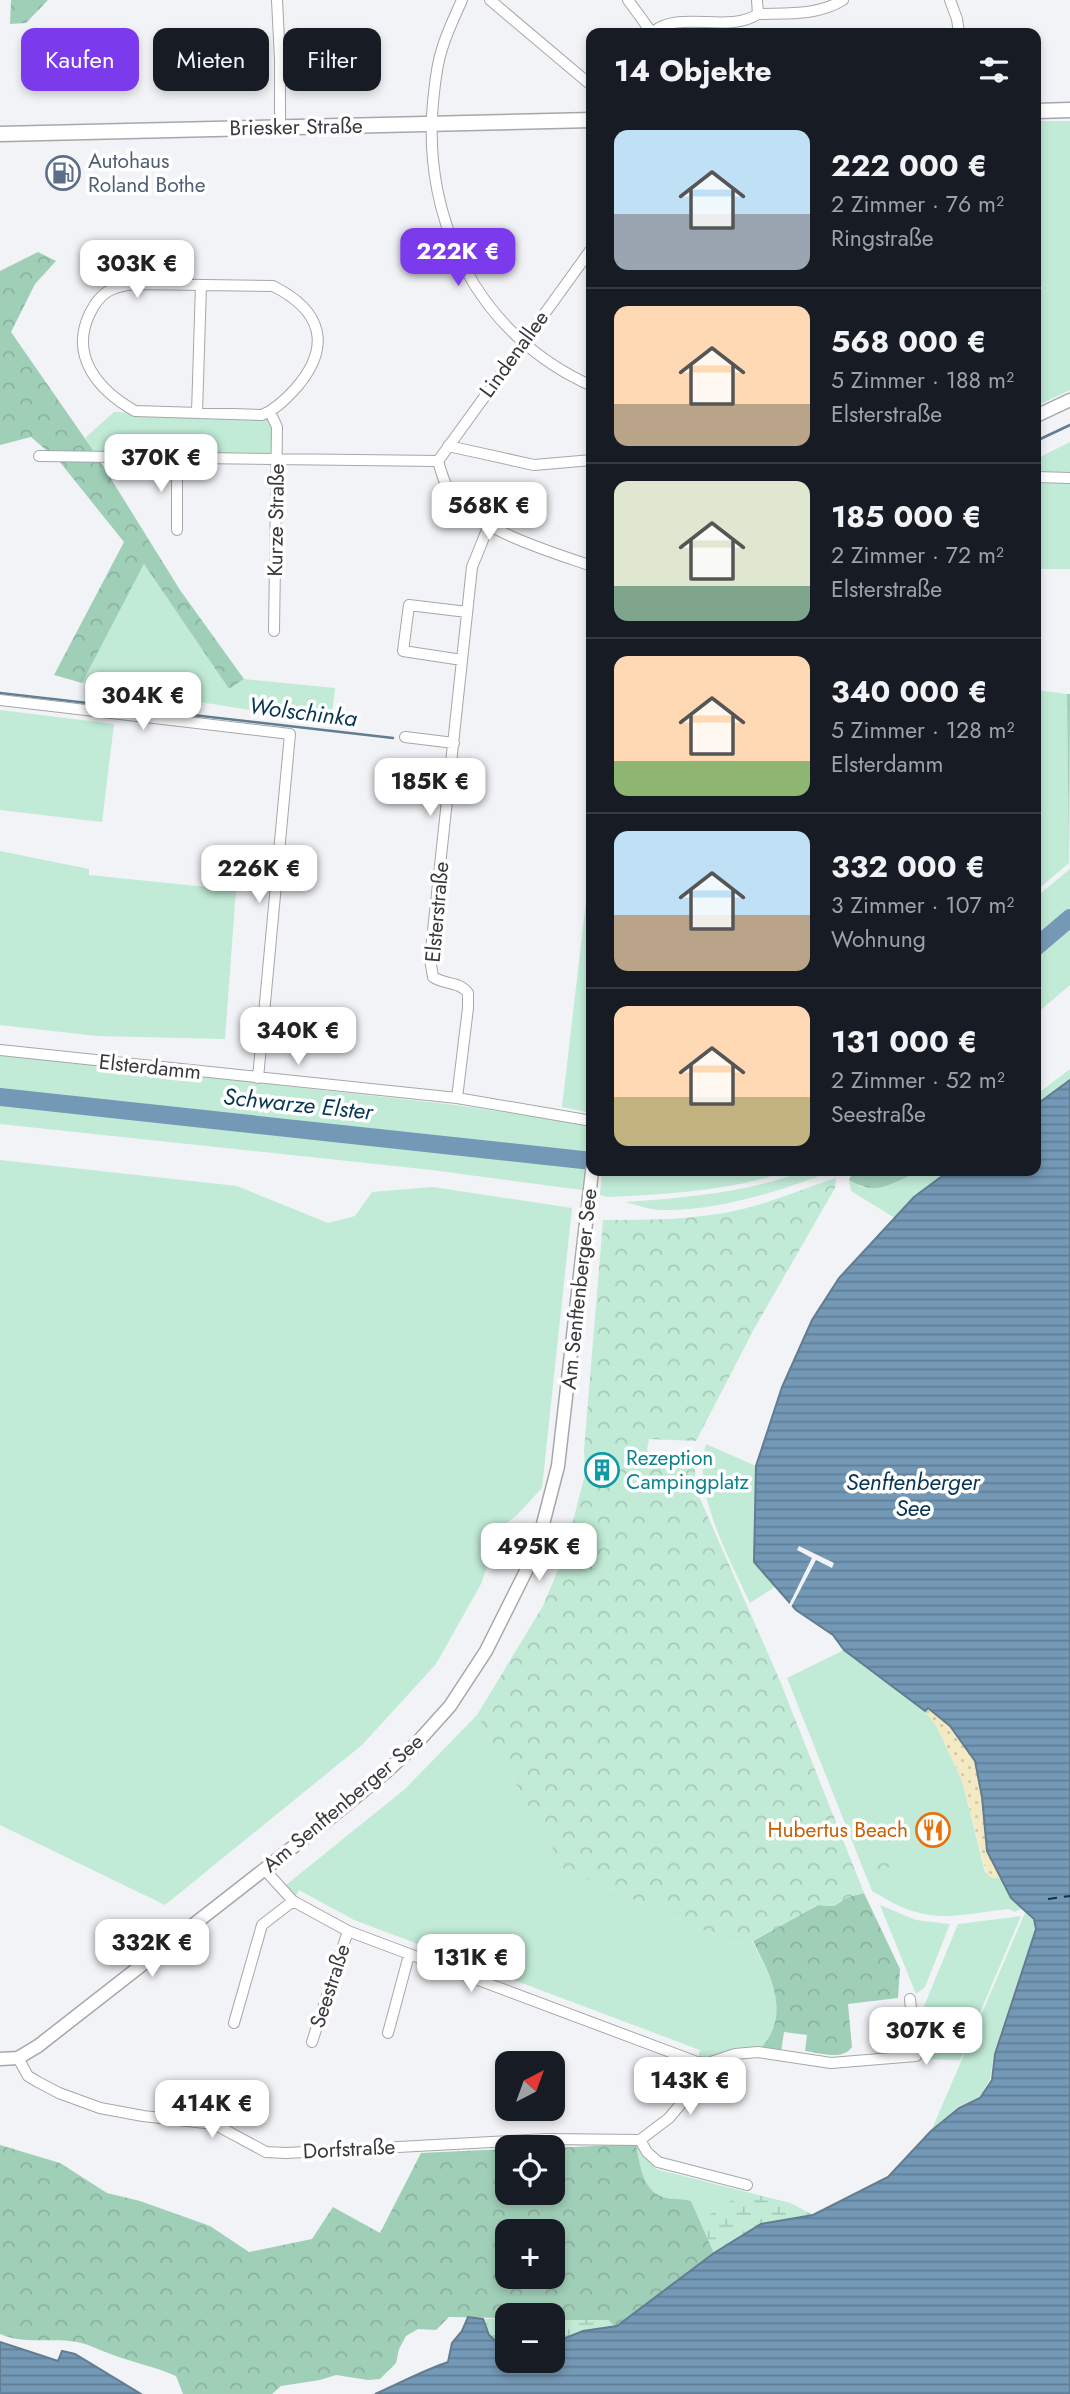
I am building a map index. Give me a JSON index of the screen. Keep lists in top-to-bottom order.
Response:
{
  "streets": {
    "main road": ["Briesker Straße"],
    "street": [
      "Lindenallee",
      "Kurze Straße",
      "Elsterstraße",
      "Elsterdamm",
      "Am Senftenberger See",
      "Seestraße",
      "Dorfstraße"
    ]
  },
  "crossings": [
    ["Elsterstraße", "Elsterdamm"],
    ["Am Senftenberger See", "Seestraße"],
    ["Am Senftenberger See", "Dorfstraße"]
  ],
  "water": ["Wolschinka", "Schwarze Elster", "Senftenberger See"],
  "places": {
    "fuel station": ["Autohaus Roland Bothe"],
    "building": ["Rezeption Campingplatz"],
    "restaurant": ["Hubertus Beach"]
  },
  "north": "top right",
  "page": {
    "chip": ["Kaufen", "Mieten", "Filter"],
    "heading": "14 Objekte",
    "list": [
      {
        "name": "222 000 €",
        "note": "2 Zimmer · 76 m² · Ringstraße"
      },
      {
        "name": "568 000 €",
        "note": "5 Zimmer · 188 m² · Elsterstraße"
      },
      {
        "name": "185 000 €",
        "note": "2 Zimmer · 72 m² · Elsterstraße"
      },
      {
        "name": "340 000 €",
        "note": "5 Zimmer · 128 m² · Elsterdamm"
      },
      {
        "name": "332 000 €",
        "note": "3 Zimmer · 107 m² · Wohnung"
      },
      {
        "name": "131 000 €",
        "note": "2 Zimmer · 52 m² · Seestraße"
      }
    ],
    "price": [
      "222K €",
      "303K €",
      "370K €",
      "568K €",
      "304K €",
      "185K €",
      "226K €",
      "340K €",
      "495K €",
      "332K €",
      "131K €",
      "307K €",
      "143K €",
      "414K €"
    ],
    "map_buttons": ["+", "−"]
  }
}
